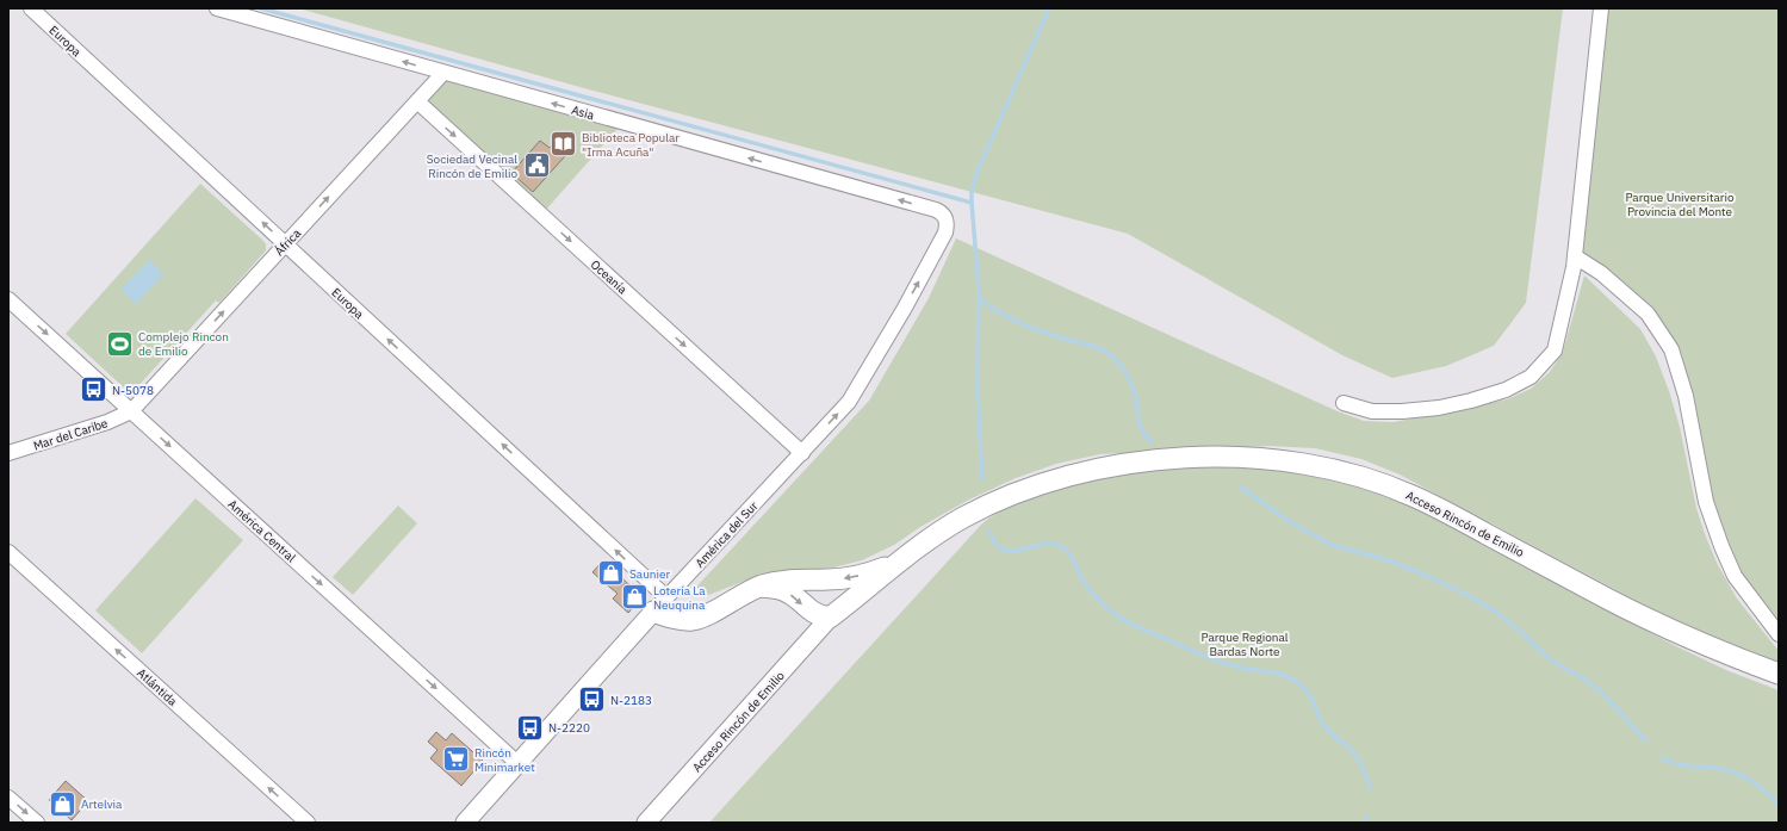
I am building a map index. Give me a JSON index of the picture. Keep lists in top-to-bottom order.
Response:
{
  "streets": {
    "main road": ["Acceso Rincón de Emilio"],
    "street": [
      "Europa",
      "Asia",
      "África",
      "Oceanía",
      "Mar del Caribe",
      "América Central",
      "América del Sur",
      "Atlántida"
    ]
  },
  "crossings": [
    ["Europa", "África"],
    ["Europa", "Acceso Rincón de Emilio"],
    ["Europa", "América del Sur"],
    ["Asia", "África"],
    ["Asia", "América del Sur"],
    ["África", "Oceanía"],
    ["África", "Mar del Caribe"],
    ["África", "América Central"],
    ["Oceanía", "América del Sur"],
    ["Mar del Caribe", "América Central"],
    ["Acceso Rincón de Emilio", "América del Sur"],
    ["América Central", "América del Sur"]
  ],
  "one_way": [
    "Europa",
    "Asia",
    "África",
    "Oceanía",
    "América Central",
    "América del Sur",
    "Atlántida"
  ],
  "parks": ["Parque Universitario Provincia del Monte", "Parque Regional Bardas Norte"],
  "places": {
    "library": ["Biblioteca Popular \"Irma Acuña\""],
    "public building": ["Sociedad Vecinal Rincón de Emilio"],
    "sports": ["Complejo Rincon de Emilio"],
    "bus stop": ["N-5078", "N-2183", "N-2220"],
    "shop": ["Saunier", "Lotería La Neuquina", "Artelvia"],
    "supermarket": ["Rincón Minimarket"]
  }
}
